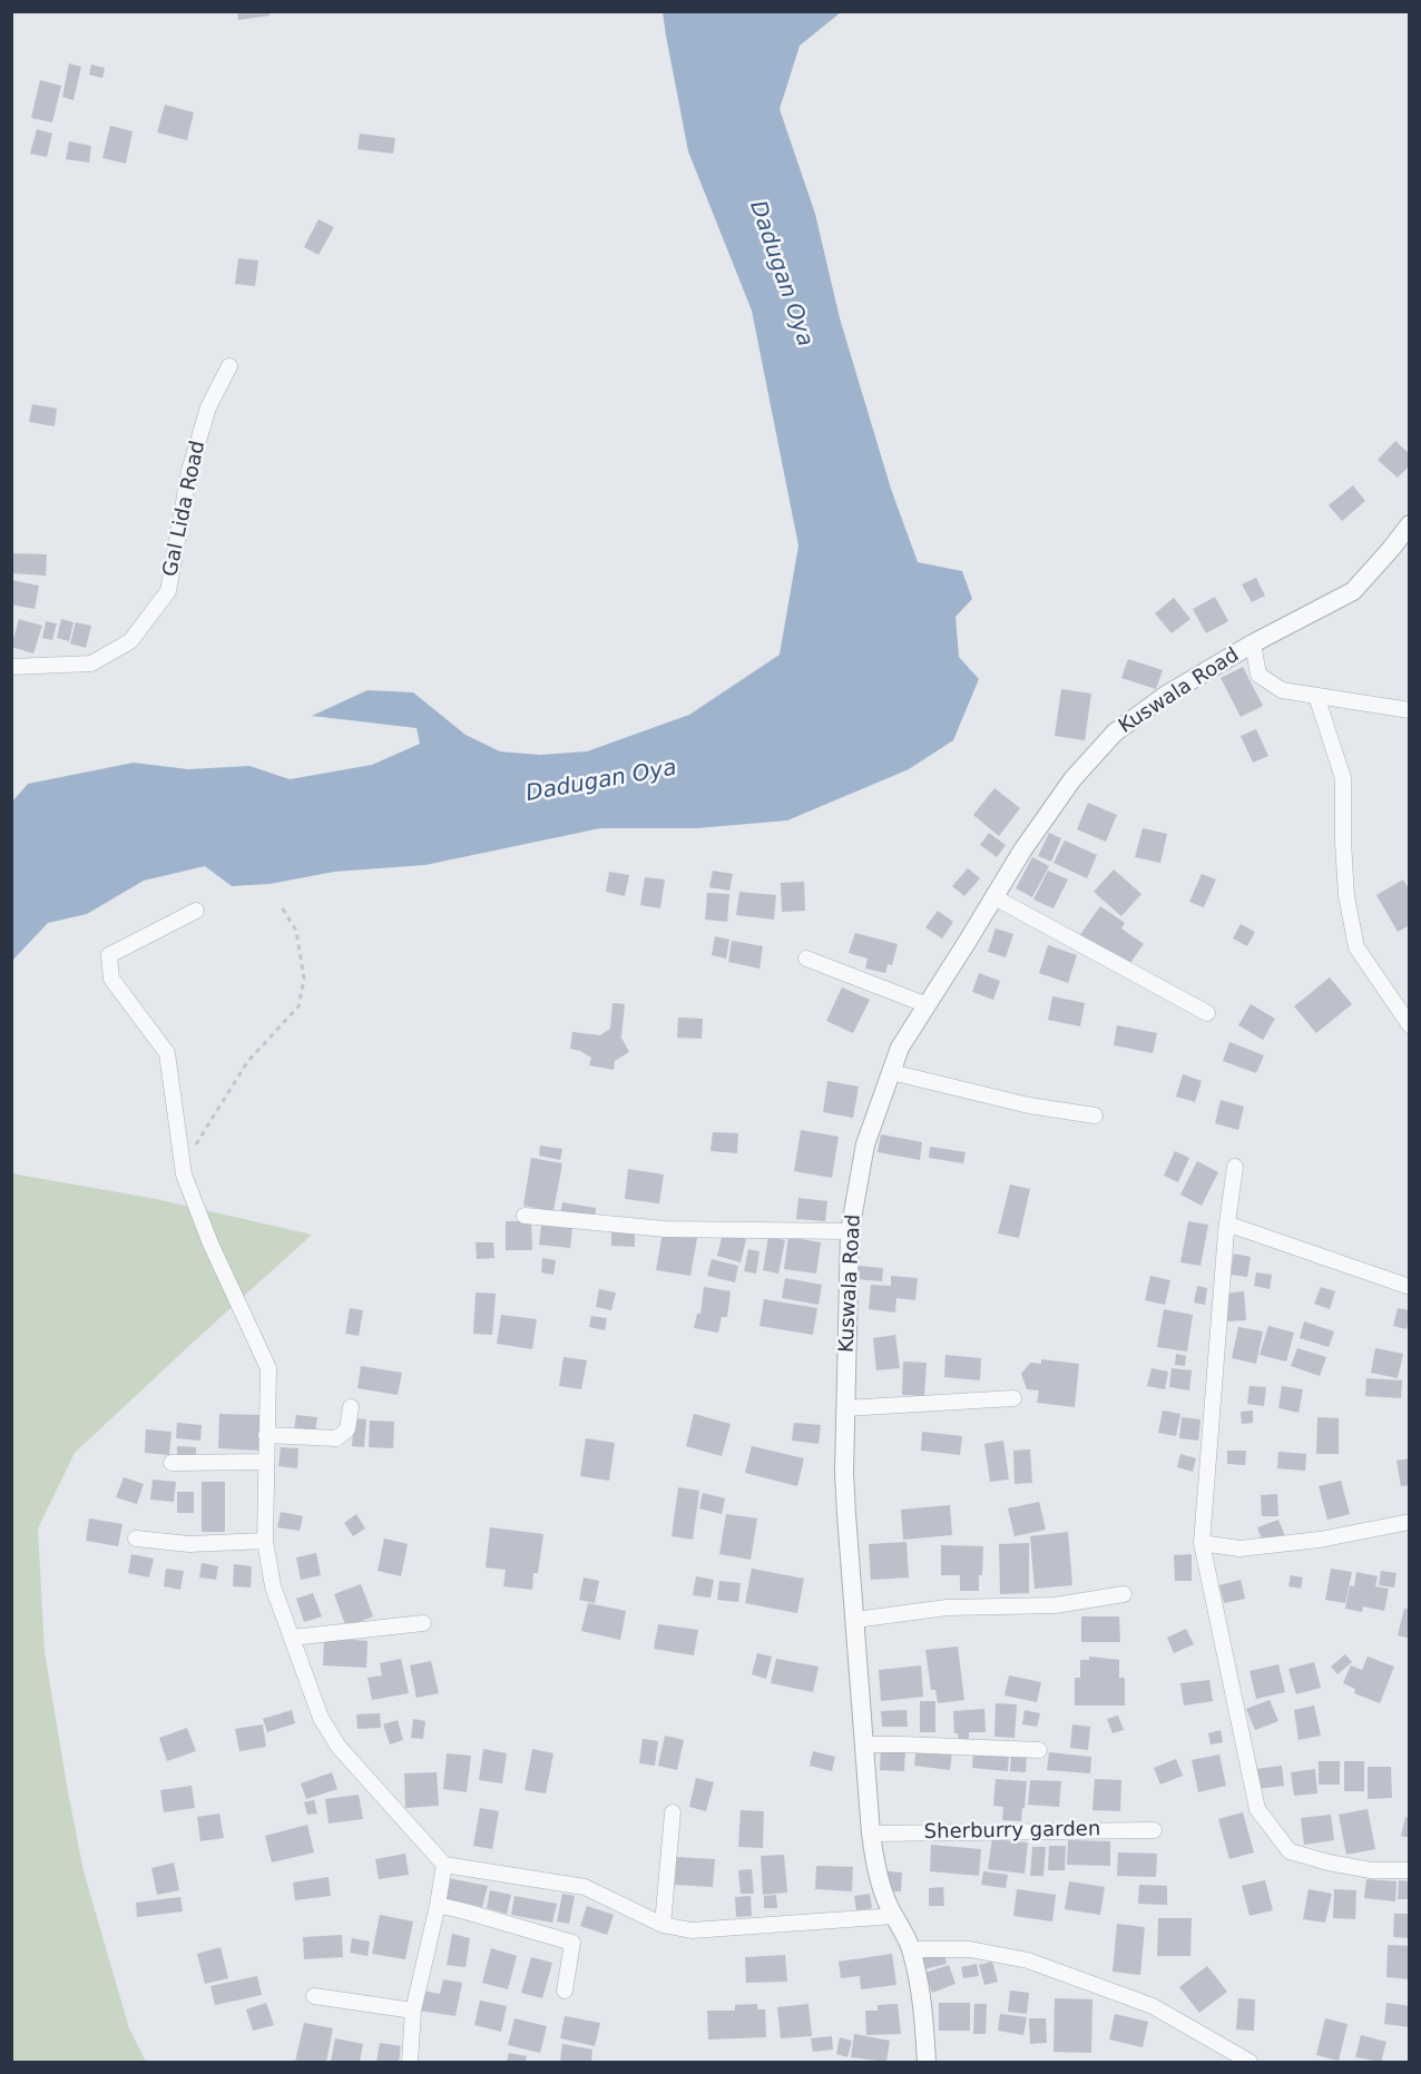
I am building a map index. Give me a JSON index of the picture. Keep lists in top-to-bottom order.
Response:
{
  "streets": {
    "street": ["Gal Lida Road", "Kuswala Road", "Sherburry garden"]
  },
  "crossings": [
    ["Kuswala Road", "Sherburry garden"]
  ],
  "water": ["Dadugan Oya"]
}
